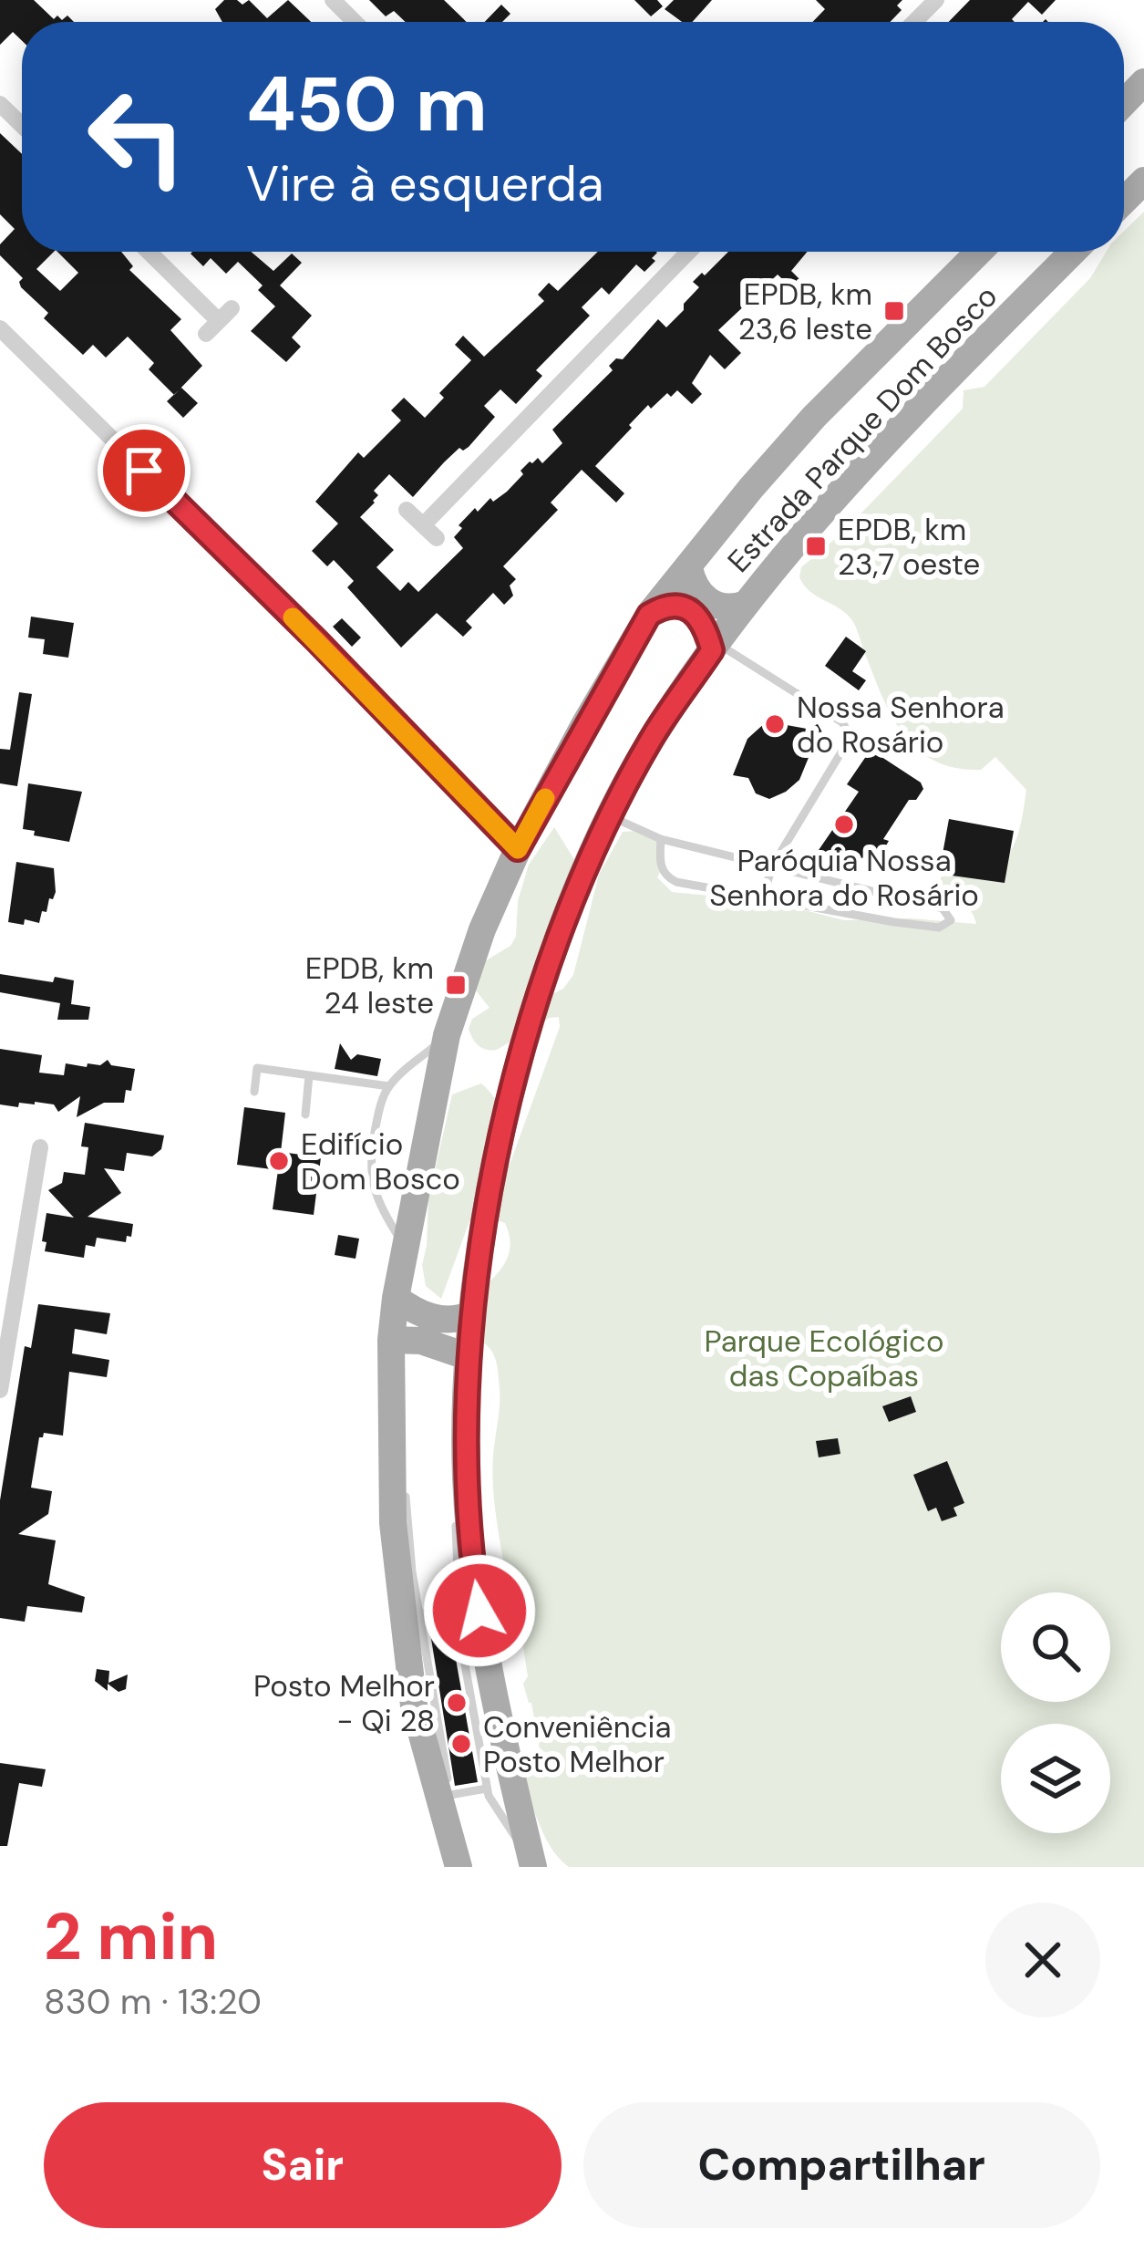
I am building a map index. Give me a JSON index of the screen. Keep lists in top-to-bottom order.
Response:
{
  "streets": {
    "main road": ["Estrada Parque Dom Bosco"]
  },
  "parks": ["Parque Ecológico das Copaíbas"],
  "places": {
    "transit": ["EPDB, km 23,6 leste", "EPDB, km 23,7 oeste", "EPDB, km 24 leste"],
    "other": [
      "Nossa Senhora do Rosário",
      "Paróquia Nossa Senhora do Rosário",
      "Edifício Dom Bosco",
      "Posto Melhor - Qi 28",
      "Conveniência Posto Melhor"
    ]
  },
  "page": {
    "turn": ["450 m", "Vire à esquerda"],
    "heading": ["2 min", "830 m · 13:20"],
    "buttons": ["Sair", "Compartilhar"]
  }
}
